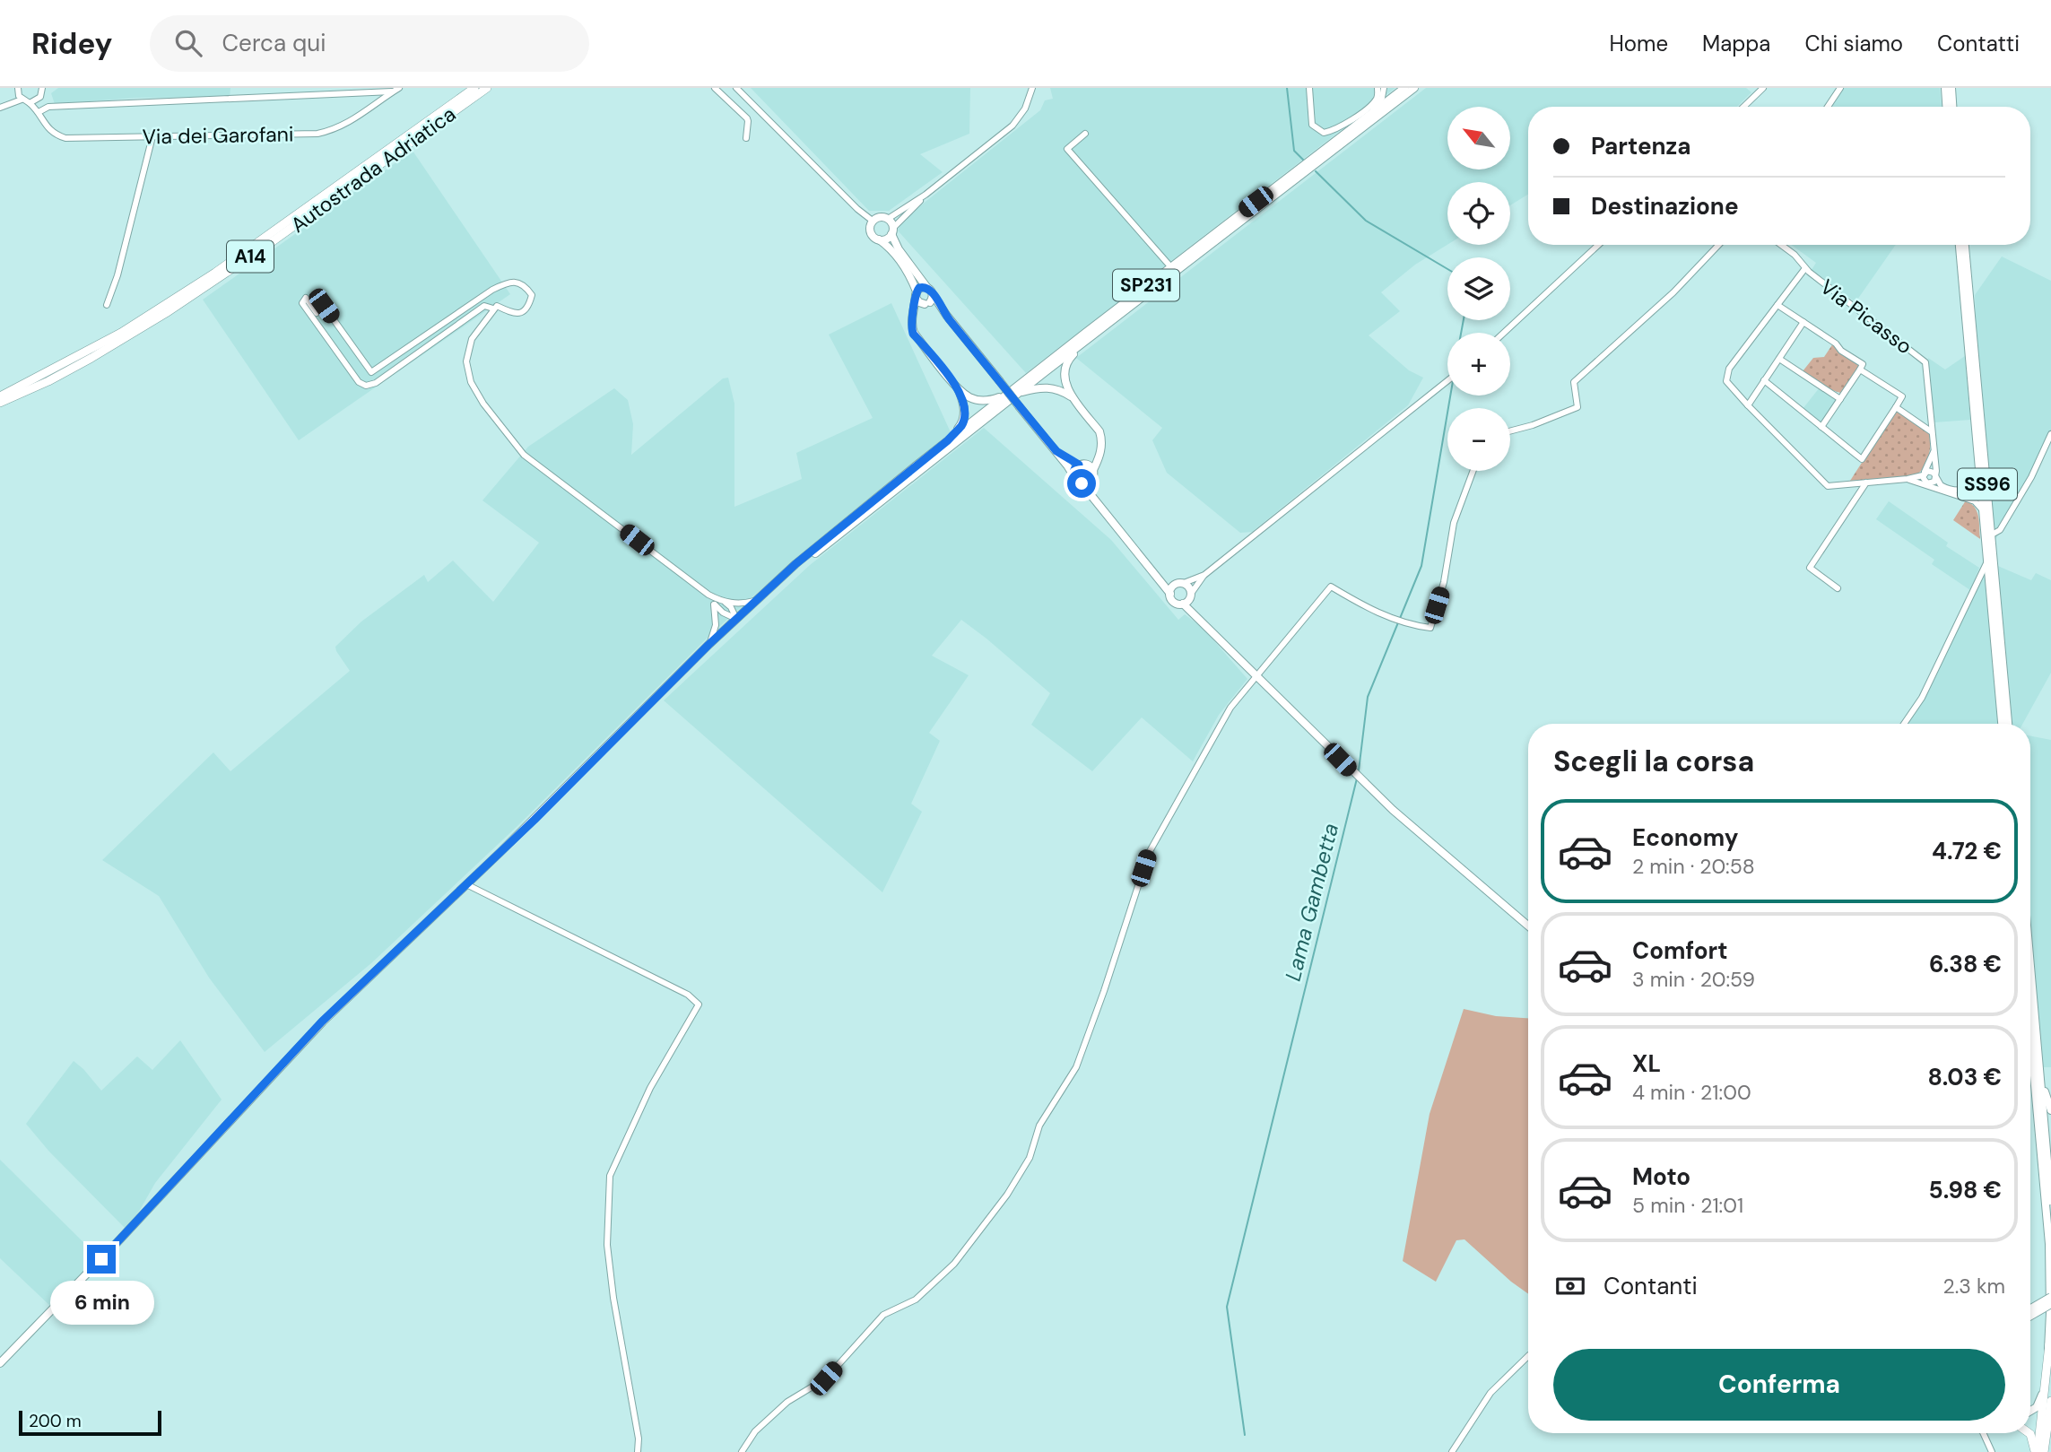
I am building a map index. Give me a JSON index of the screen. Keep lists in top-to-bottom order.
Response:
{
  "streets": {
    "highway": ["Autostrada Adriatica", "A14"],
    "main road": ["SP231", "SS96"],
    "street": ["Via dei Garofani", "Via Picasso"]
  },
  "water": ["Lama Gambetta"],
  "scale_bar": "200 m",
  "north": "top left",
  "page": {
    "header": "Ridey",
    "search": "Cerca qui",
    "nav": [
      "Home",
      "Mappa",
      "Chi siamo",
      "Contatti"
    ],
    "map_buttons": ["+", "−"],
    "banner": ["Partenza", "Destinazione"],
    "heading": "Scegli la corsa",
    "list": [
      {
        "name": "Economy",
        "note": "2 min · 20:58",
        "value": "4.72 €"
      },
      {
        "name": "Comfort",
        "note": "3 min · 20:59",
        "value": "6.38 €"
      },
      {
        "name": "XL",
        "note": "4 min · 21:00",
        "value": "8.03 €"
      },
      {
        "name": "Moto",
        "note": "5 min · 21:01",
        "value": "5.98 €"
      }
    ],
    "pay": ["Contanti", "2.3 km"],
    "bubble": "6 min",
    "buttons": "Conferma",
    "scale": "200 m"
  }
}
